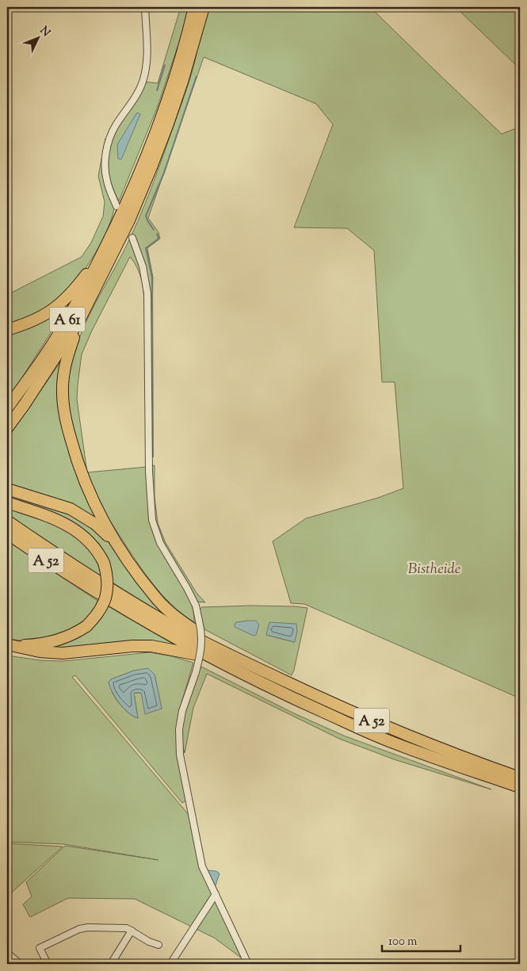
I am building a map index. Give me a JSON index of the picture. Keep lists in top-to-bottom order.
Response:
{
  "streets": {
    "highway": ["A 61", "A 52"]
  },
  "parks": ["Bistheide"],
  "scale_bar": "100 m",
  "north": "top right"
}
